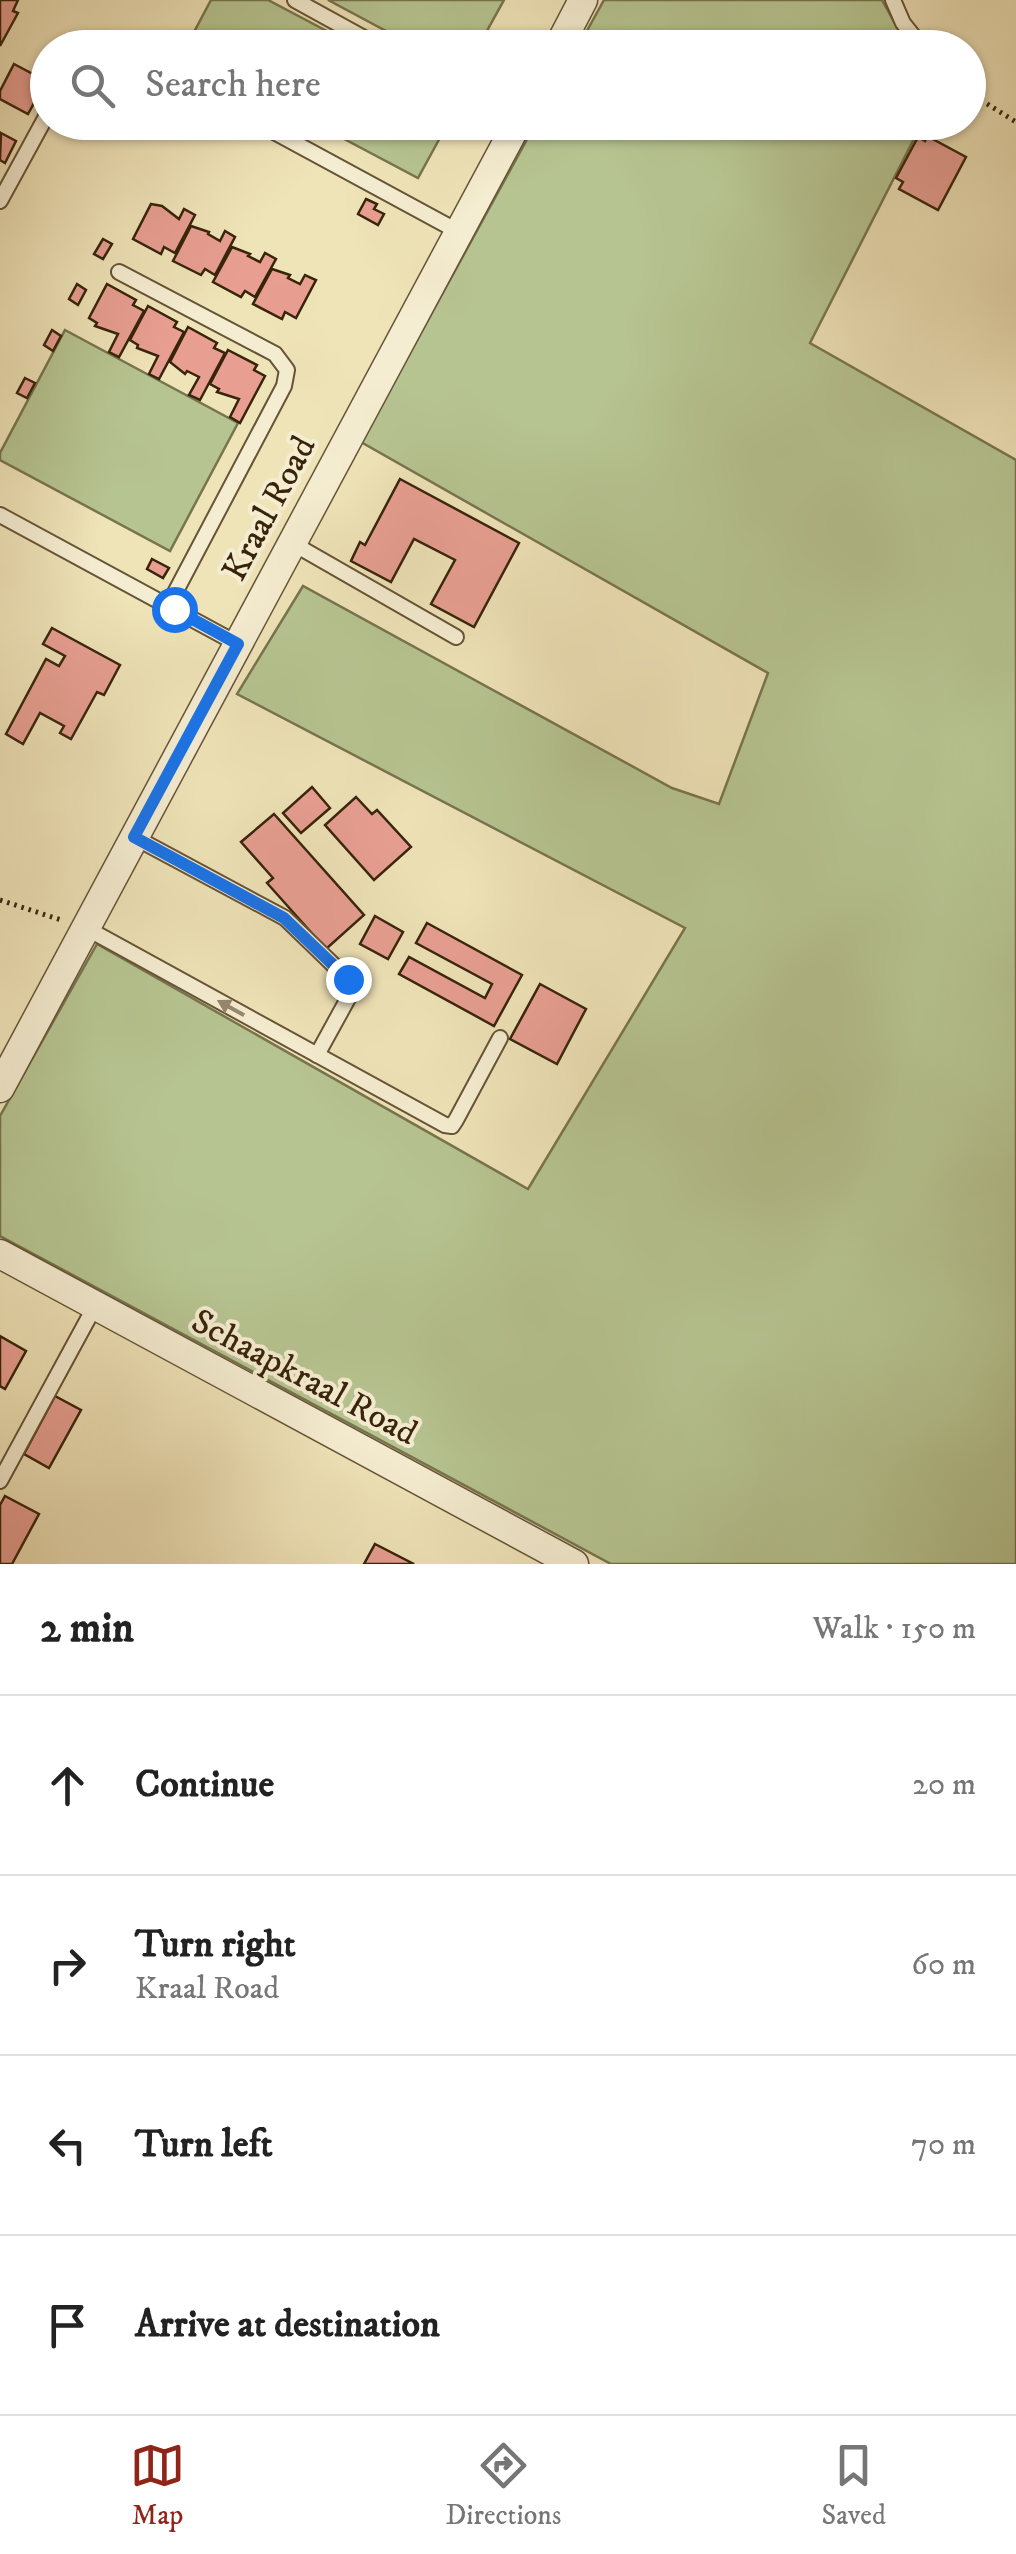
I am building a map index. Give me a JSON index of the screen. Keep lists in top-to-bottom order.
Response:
{
  "streets": {
    "street": ["Kraal Road", "Schaapkraal Road"]
  },
  "page": {
    "search": "Search here",
    "heading": ["2 min", "Walk · 150 m"],
    "list": [
      ["Continue", "20 m"],
      ["Turn right", "Kraal Road", "60 m"],
      ["Turn left", "70 m"],
      "Arrive at destination"
    ],
    "nav": ["Map", "Directions", "Saved"]
  }
}
